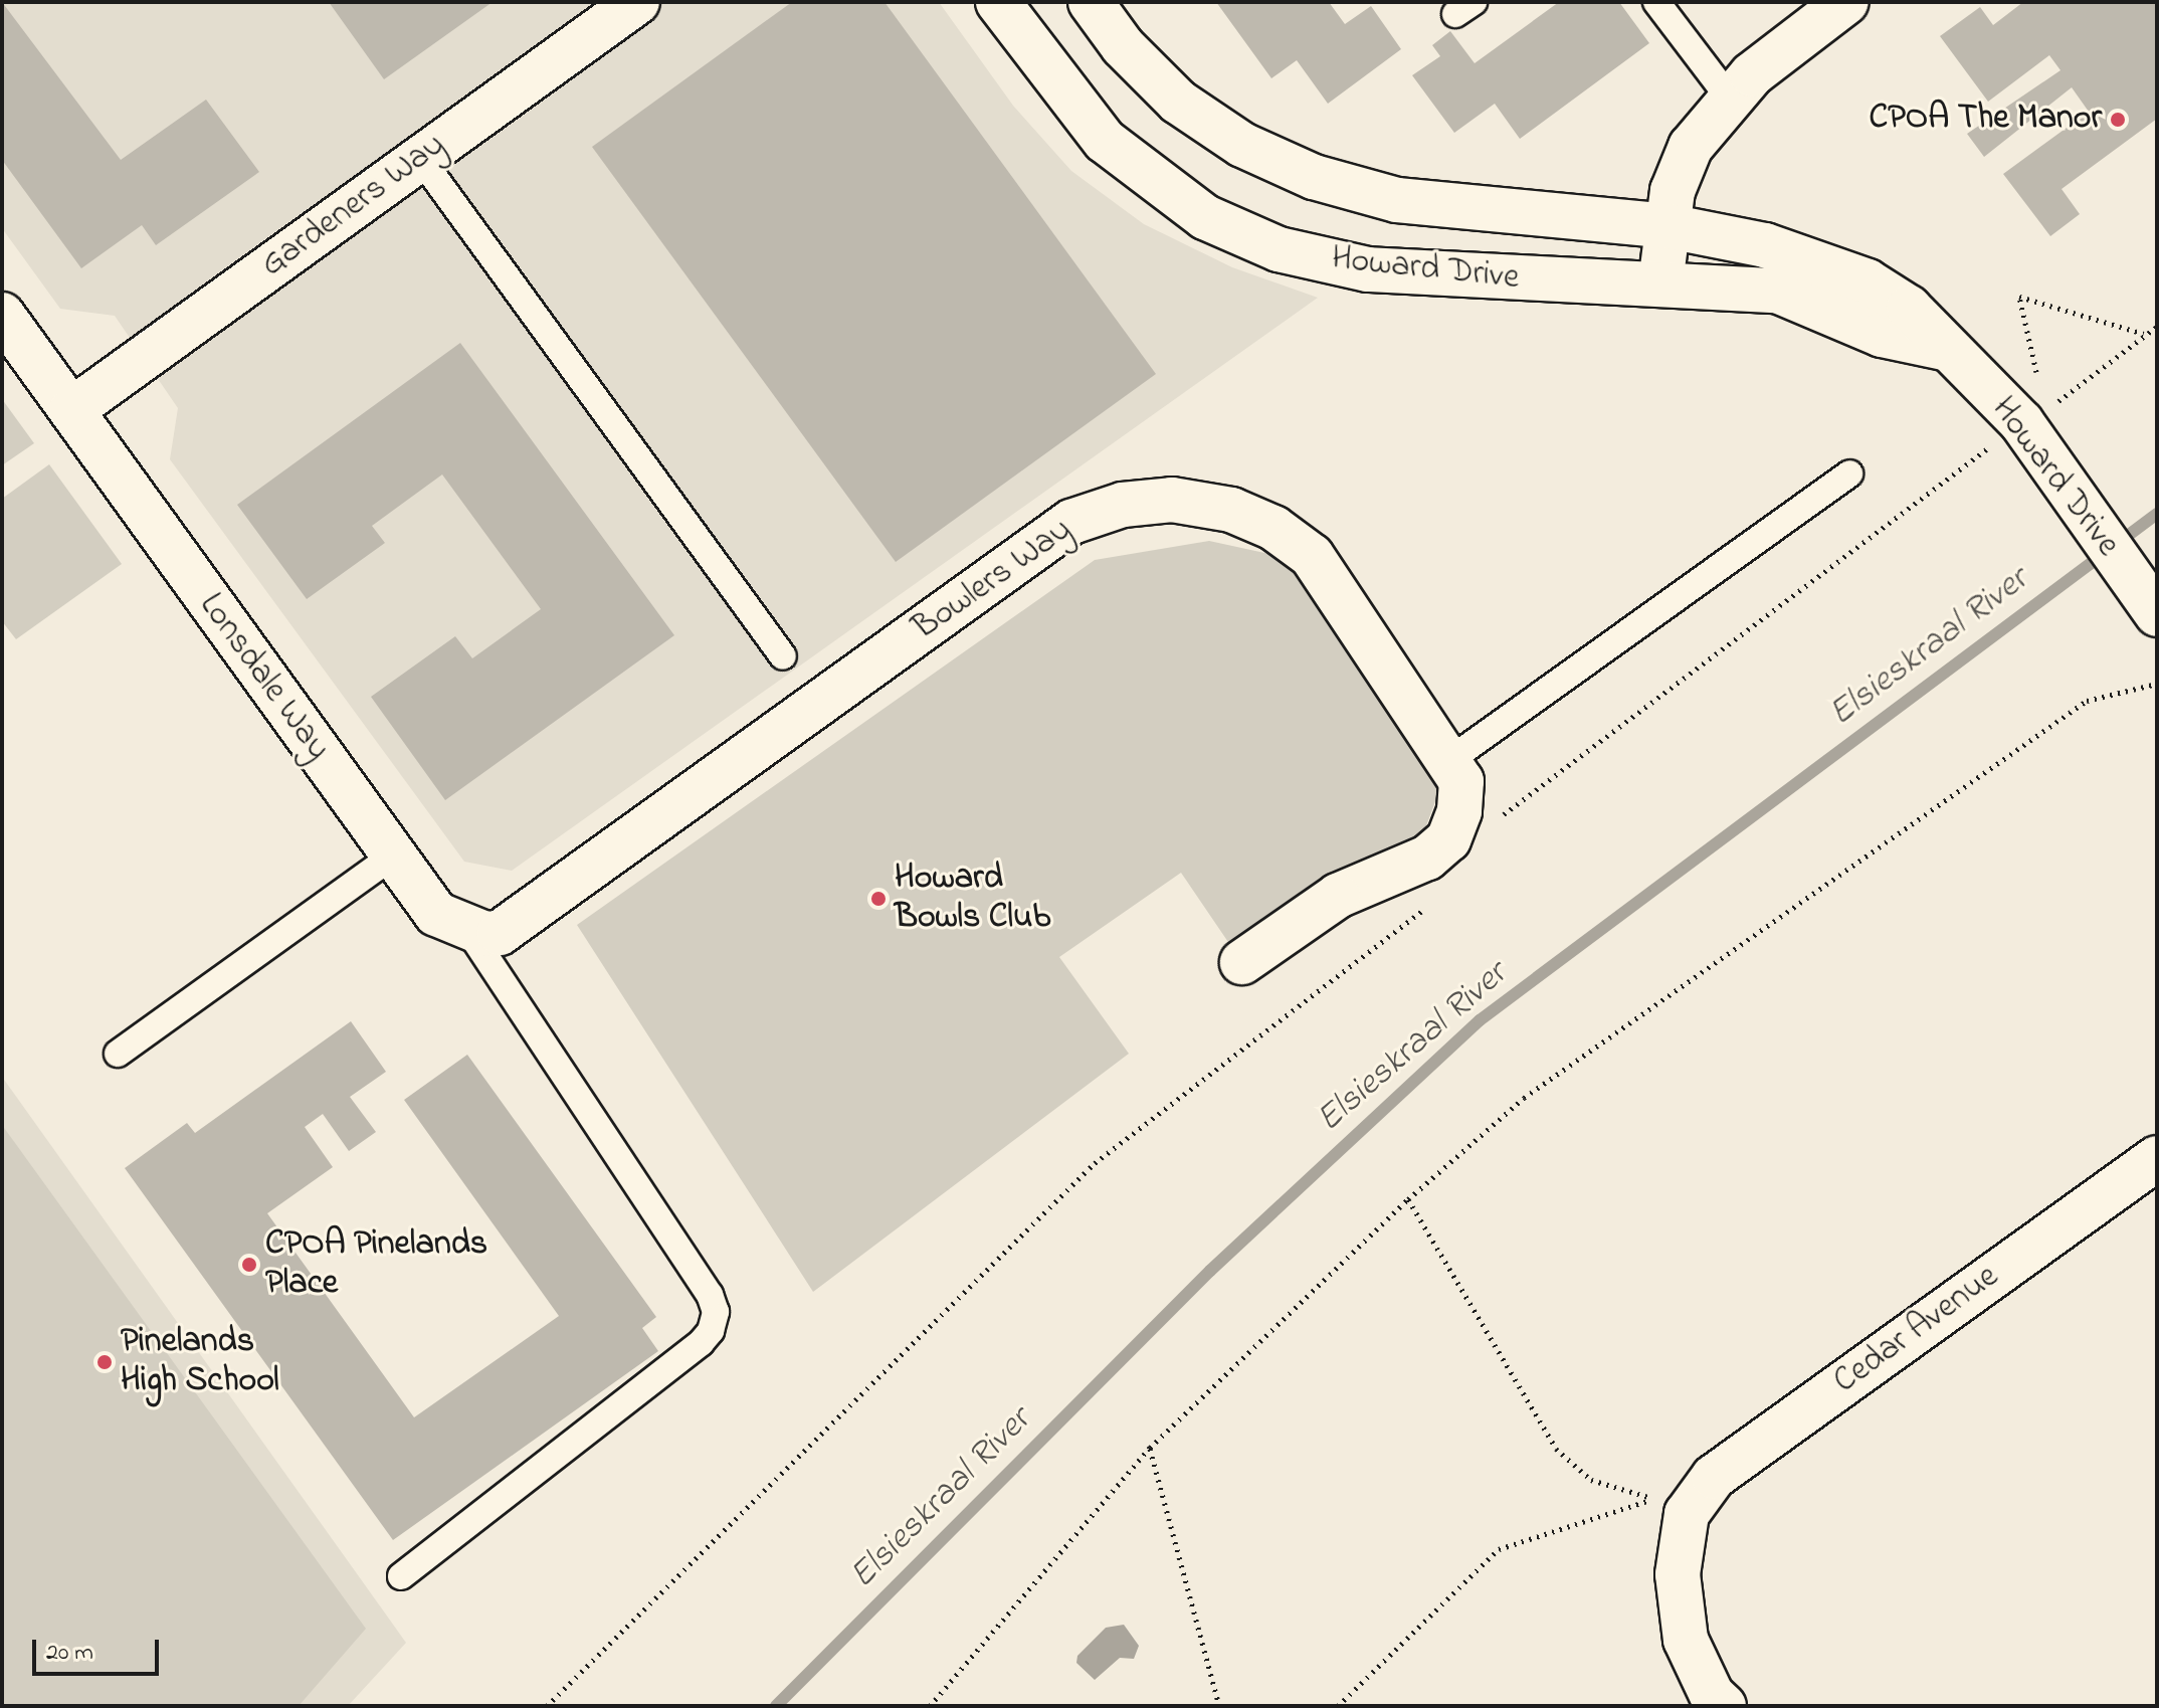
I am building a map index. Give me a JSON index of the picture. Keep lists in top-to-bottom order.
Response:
{
  "streets": {
    "street": [
      "Gardeners Way",
      "Howard Drive",
      "Bowlers Way",
      "Lonsdale Way",
      "Cedar Avenue"
    ]
  },
  "crossings": [
    ["Gardeners Way", "Lonsdale Way"],
    ["Bowlers Way", "Lonsdale Way"]
  ],
  "water": ["Elsieskraal River"],
  "places": [
    "CPOA The Manor",
    "Howard Bowls Club",
    "CPOA Pinelands Place",
    "Pinelands High School"
  ],
  "scale_bar": "20 m"
}
